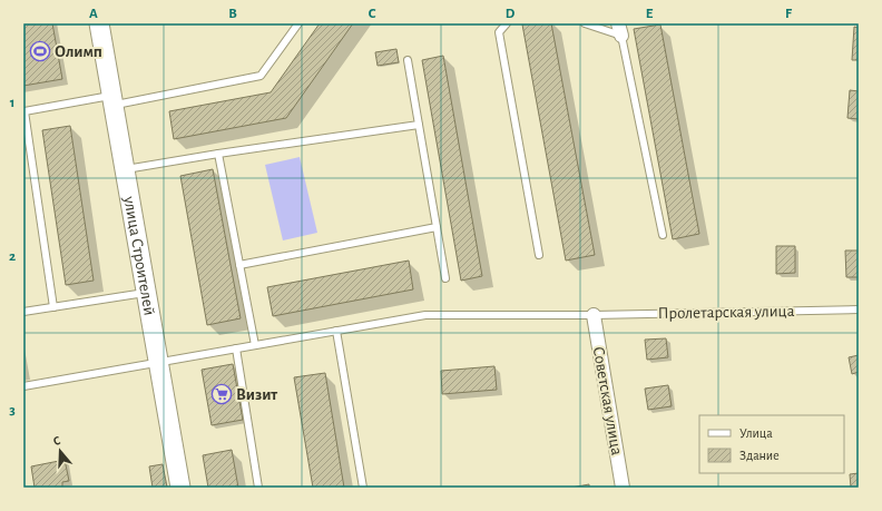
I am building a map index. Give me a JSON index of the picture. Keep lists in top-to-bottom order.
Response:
{
  "streets": {
    "main road": ["улица Строителей"],
    "street": ["Советская улица"],
    "lane": ["Пролетарская улица"]
  },
  "crossings": [
    ["улица Строителей", "Пролетарская улица"],
    ["Пролетарская улица", "Советская улица"]
  ],
  "places": {
    "sports": ["Олимп"],
    "supermarket": ["Визит"]
  },
  "legend": ["Улица", "Здание"],
  "north": "top",
  "grid": {
    "columns": [
      "A",
      "B",
      "C",
      "D",
      "E",
      "F"
    ],
    "rows": ["1", "2", "3"]
  }
}
